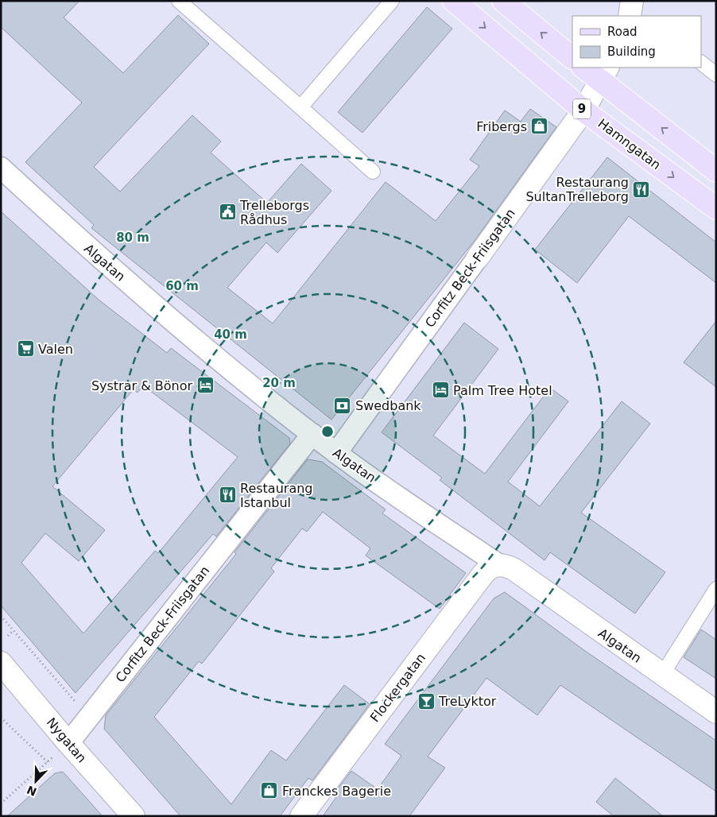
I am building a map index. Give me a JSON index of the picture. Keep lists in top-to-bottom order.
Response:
{
  "streets": {
    "main road": ["9", "Hamngatan"],
    "street": [
      "Algatan",
      "Corfitz Beck-Friisgatan",
      "Flockergatan",
      "Nygatan"
    ]
  },
  "crossings": [
    ["Hamngatan", "Corfitz Beck-Friisgatan"],
    ["Algatan", "Corfitz Beck-Friisgatan"],
    ["Algatan", "Flockergatan"],
    ["Corfitz Beck-Friisgatan", "Nygatan"]
  ],
  "places": {
    "shop": ["Fribergs", "Franckes Bagerie"],
    "restaurant": ["Restaurang SultanTrelleborg", "Restaurang Istanbul"],
    "public building": ["Trelleborgs Rådhus"],
    "supermarket": ["Valen"],
    "hotel": ["Systrar & Bönor", "Palm Tree Hotel"],
    "bank": ["Swedbank"],
    "bar": ["TreLyktor"]
  },
  "legend": ["Road", "Building"],
  "north": "bottom left",
  "rings": [
    "80 m",
    "60 m",
    "40 m",
    "20 m"
  ]
}
